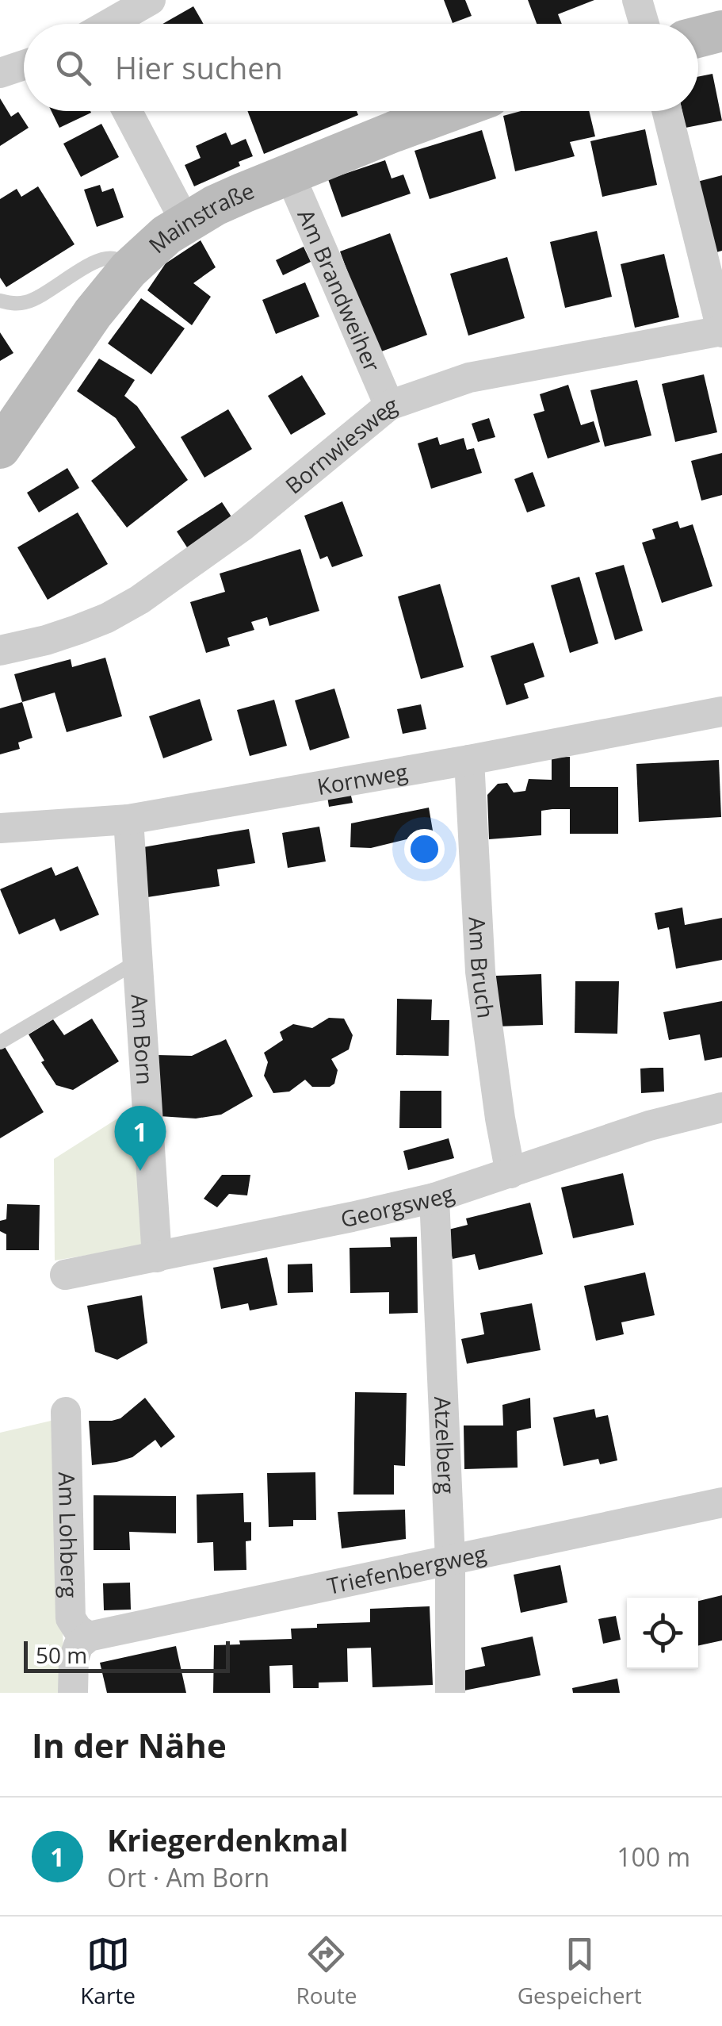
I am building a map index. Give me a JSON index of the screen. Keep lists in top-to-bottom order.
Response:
{
  "streets": {
    "main road": ["Mainstraße"],
    "street": [
      "Am Brandweiher",
      "Bornwiesweg",
      "Kornweg",
      "Am Bruch",
      "Am Born",
      "Georgsweg",
      "Atzelberg",
      "Am Lohberg",
      "Triefenbergweg"
    ]
  },
  "crossings": [
    ["Mainstraße", "Am Brandweiher"],
    ["Am Brandweiher", "Bornwiesweg"],
    ["Kornweg", "Am Bruch"],
    ["Kornweg", "Am Born"],
    ["Am Bruch", "Georgsweg"],
    ["Am Born", "Georgsweg"],
    ["Georgsweg", "Atzelberg"],
    ["Atzelberg", "Triefenbergweg"],
    ["Am Lohberg", "Triefenbergweg"]
  ],
  "scale_bar": "50 m",
  "page": {
    "search": "Hier suchen",
    "pins": "1",
    "scale": "50 m",
    "heading": "In der Nähe",
    "list": [
      {
        "mark": "1",
        "name": "Kriegerdenkmal",
        "note": "Ort · Am Born",
        "value": "100 m"
      }
    ],
    "nav": ["Karte", "Route", "Gespeichert"]
  }
}
